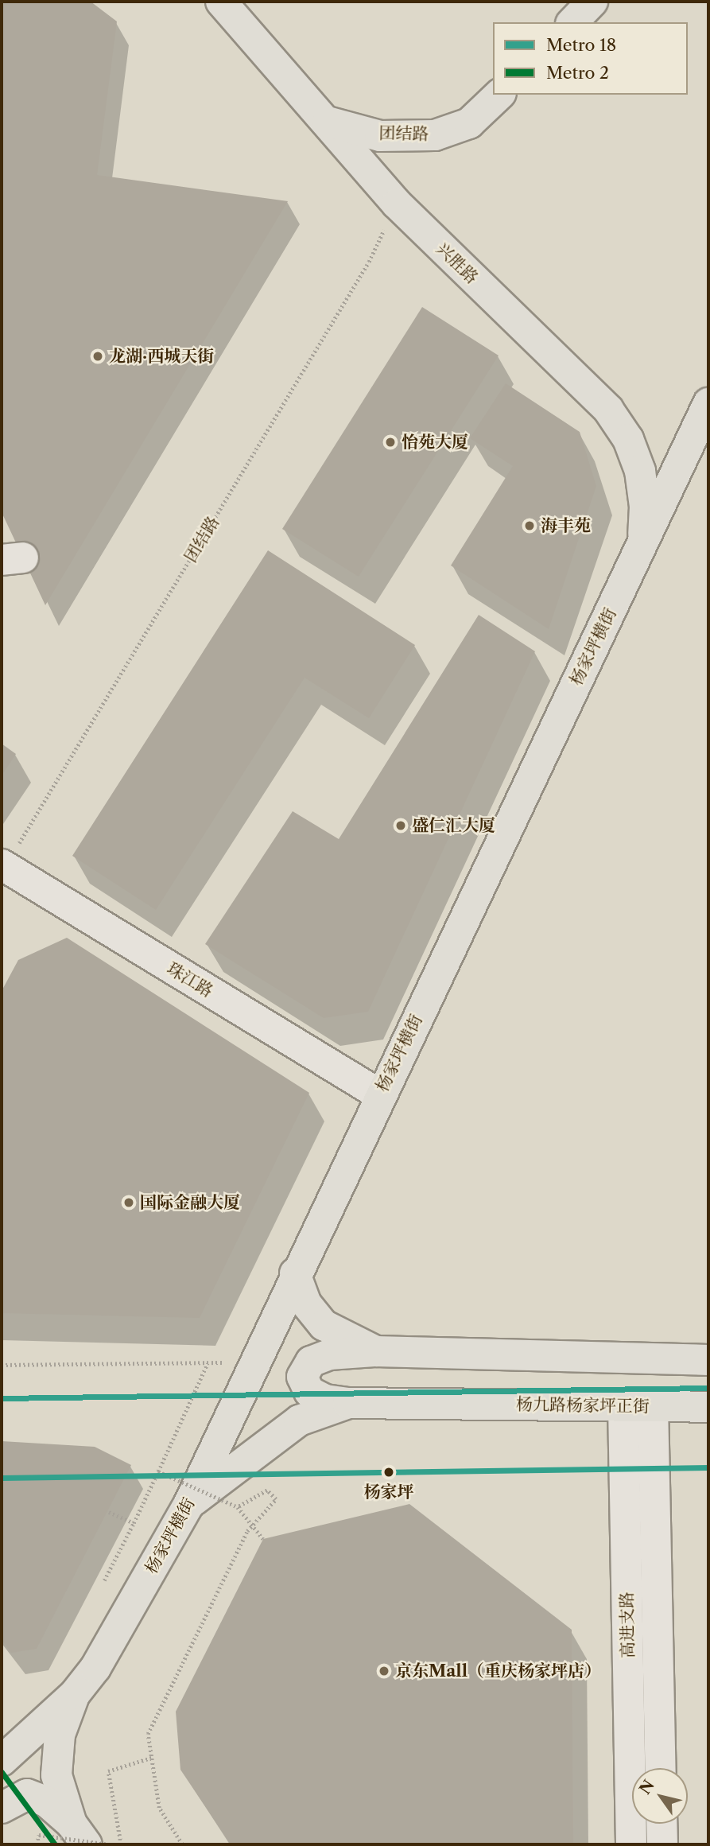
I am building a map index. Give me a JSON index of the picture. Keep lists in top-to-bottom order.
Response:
{
  "streets": {
    "main road": [
      "团结路",
      "兴胜路",
      "杨家坪横街",
      "杨九路杨家坪正街"
    ],
    "street": ["珠江路", "高进支路"]
  },
  "crossings": [
    ["团结路", "兴胜路"],
    ["团结路", "珠江路"],
    ["兴胜路", "杨家坪横街"],
    ["杨家坪横街", "珠江路"],
    ["杨家坪横街", "杨九路杨家坪正街"],
    ["杨九路杨家坪正街", "高进支路"]
  ],
  "places": [
    "龙湖·西城天街",
    "怡苑大厦",
    "海丰苑",
    "盛仁汇大厦",
    "国际金融大厦",
    "杨家坪",
    "京东Mall（重庆杨家坪店）"
  ],
  "lines": ["metro line 18", "metro line 2"],
  "legend": ["Metro 18", "Metro 2"],
  "north": "top left"
}
